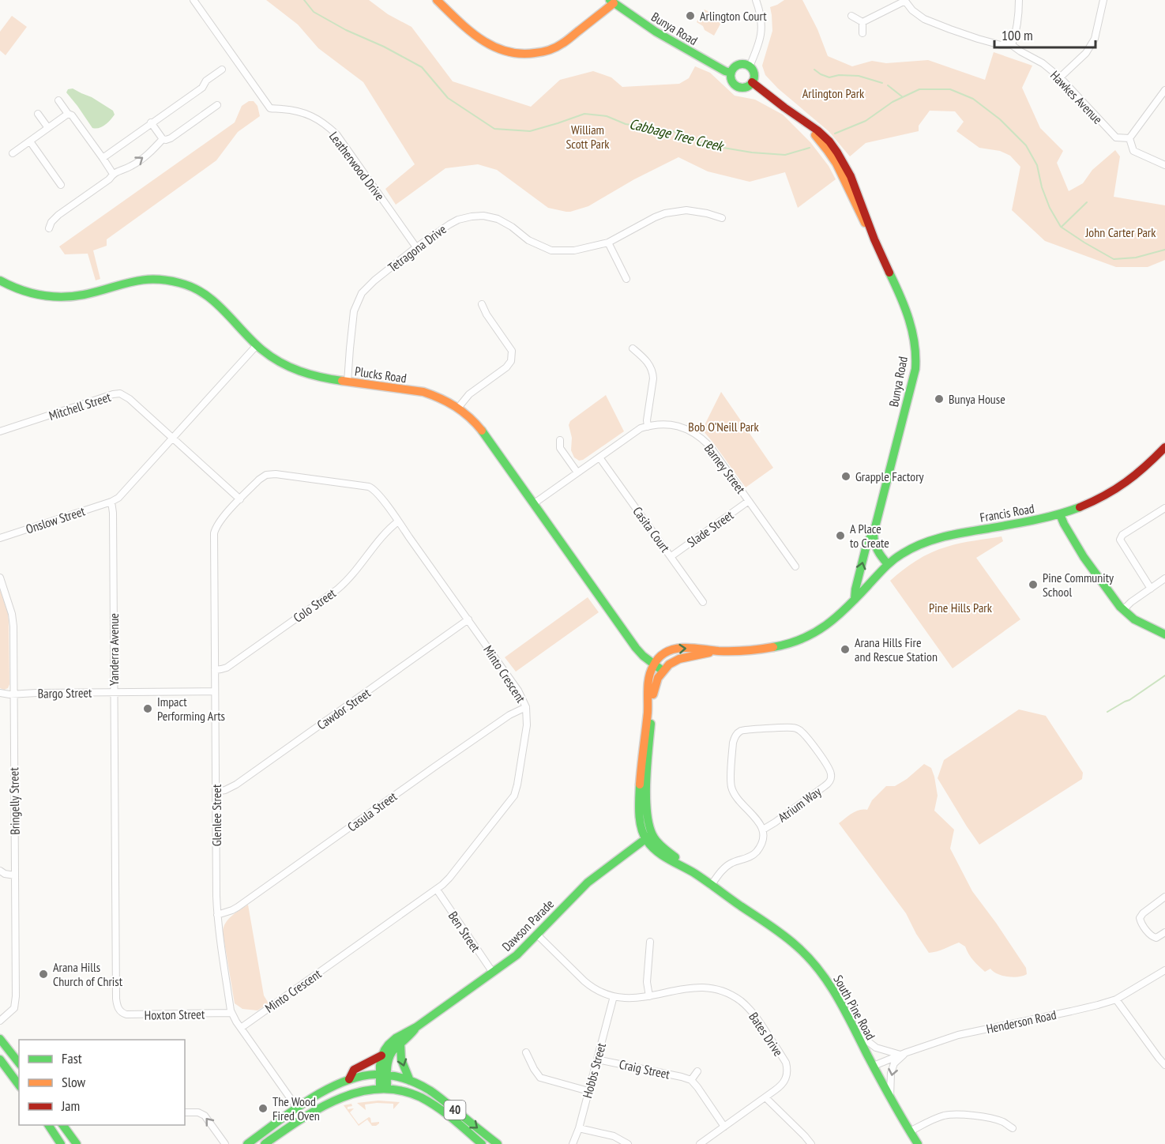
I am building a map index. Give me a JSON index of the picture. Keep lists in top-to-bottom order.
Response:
{
  "streets": {
    "street": [
      "Bunya Road",
      "Hawkes Avenue",
      "Leatherwood Drive",
      "Tetragona Drive",
      "Plucks Road",
      "Mitchell Street",
      "Barney Street",
      "Francis Road",
      "Onslow Street",
      "Slade Street",
      "Casita Court",
      "Colo Street",
      "Yanderra Avenue",
      "Minto Crescent",
      "Bargo Street",
      "Cawdor Street",
      "Bringelly Street",
      "Atrium Way",
      "Casula Street",
      "Glenlee Street",
      "Dawson Parade",
      "Ben Street",
      "South Pine Road",
      "Hoxton Street",
      "Henderson Road",
      "Bates Drive",
      "Craig Street",
      "Hobbs Street",
      "40"
    ]
  },
  "crossings": [
    ["Bunya Road", "Francis Road"],
    ["Leatherwood Drive", "Tetragona Drive"],
    ["Tetragona Drive", "Plucks Road"],
    ["Plucks Road", "Barney Street"],
    ["Barney Street", "Slade Street"],
    ["Barney Street", "Casita Court"],
    ["Onslow Street", "Yanderra Avenue"],
    ["Slade Street", "Casita Court"],
    ["Colo Street", "Minto Crescent"],
    ["Colo Street", "Glenlee Street"],
    ["Yanderra Avenue", "Bargo Street"],
    ["Yanderra Avenue", "Hoxton Street"],
    ["Minto Crescent", "Cawdor Street"],
    ["Minto Crescent", "Casula Street"],
    ["Minto Crescent", "Glenlee Street"],
    ["Minto Crescent", "Ben Street"],
    ["Bargo Street", "Bringelly Street"],
    ["Bargo Street", "Glenlee Street"],
    ["Cawdor Street", "Glenlee Street"],
    ["Atrium Way", "South Pine Road"],
    ["Casula Street", "Glenlee Street"],
    ["Glenlee Street", "Hoxton Street"],
    ["Glenlee Street", "40"],
    ["Dawson Parade", "Ben Street"],
    ["Dawson Parade", "South Pine Road"],
    ["Dawson Parade", "Bates Drive"],
    ["Dawson Parade", "40"],
    ["South Pine Road", "Henderson Road"],
    ["Bates Drive", "Hobbs Street"],
    ["Craig Street", "Hobbs Street"]
  ],
  "water": ["Cabbage Tree Creek"],
  "parks": [
    "Arlington Park",
    "William Scott Park",
    "John Carter Park",
    "Bob O'Neill Park",
    "Pine Hills Park"
  ],
  "places": [
    "Arlington Court",
    "Bunya House",
    "Grapple Factory",
    "A Place to Create",
    "Pine Community School",
    "Arana Hills Fire and Rescue Station",
    "Impact Performing Arts",
    "Arana Hills Church of Christ",
    "The Wood Fired Oven"
  ],
  "legend": ["Fast", "Slow", "Jam"],
  "scale_bar": "100 m"
}
